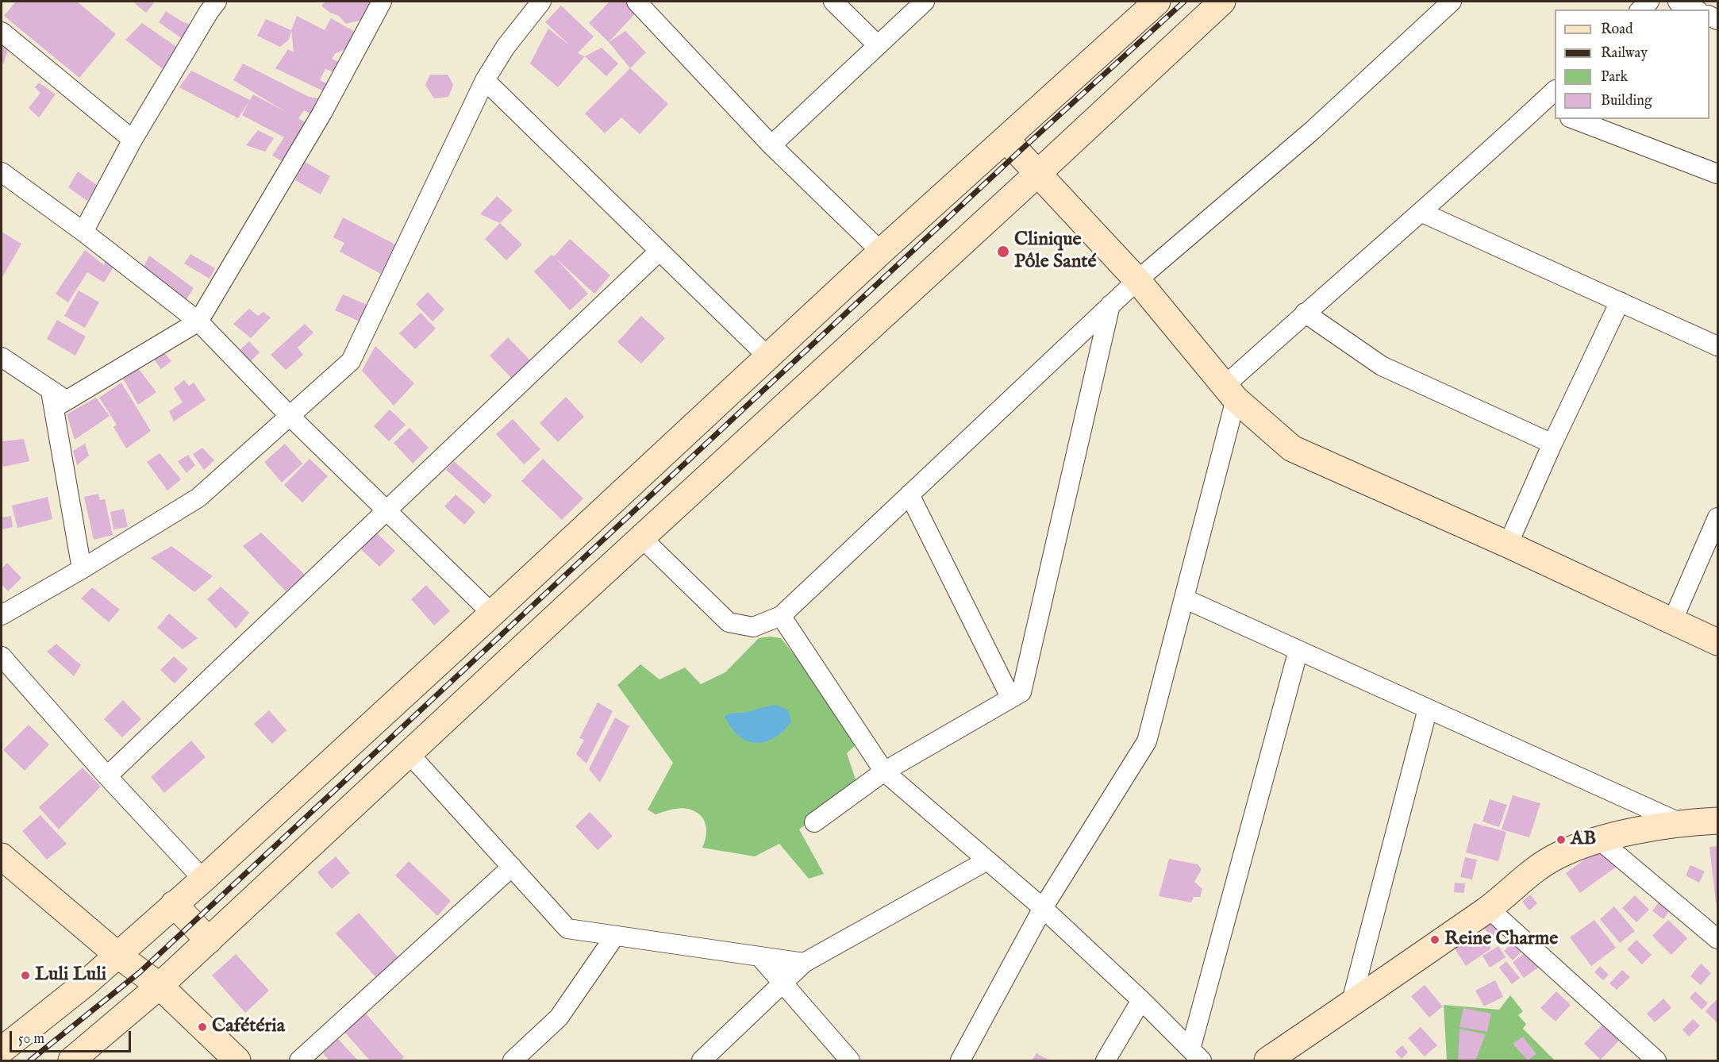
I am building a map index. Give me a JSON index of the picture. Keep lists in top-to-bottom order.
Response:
{
  "places": [
    "Clinique Pôle Santé",
    "AB",
    "Reine Charme",
    "Luli Luli",
    "Cafétéria"
  ],
  "legend": [
    "Road",
    "Railway",
    "Park",
    "Building"
  ],
  "scale_bar": "50 m"
}
